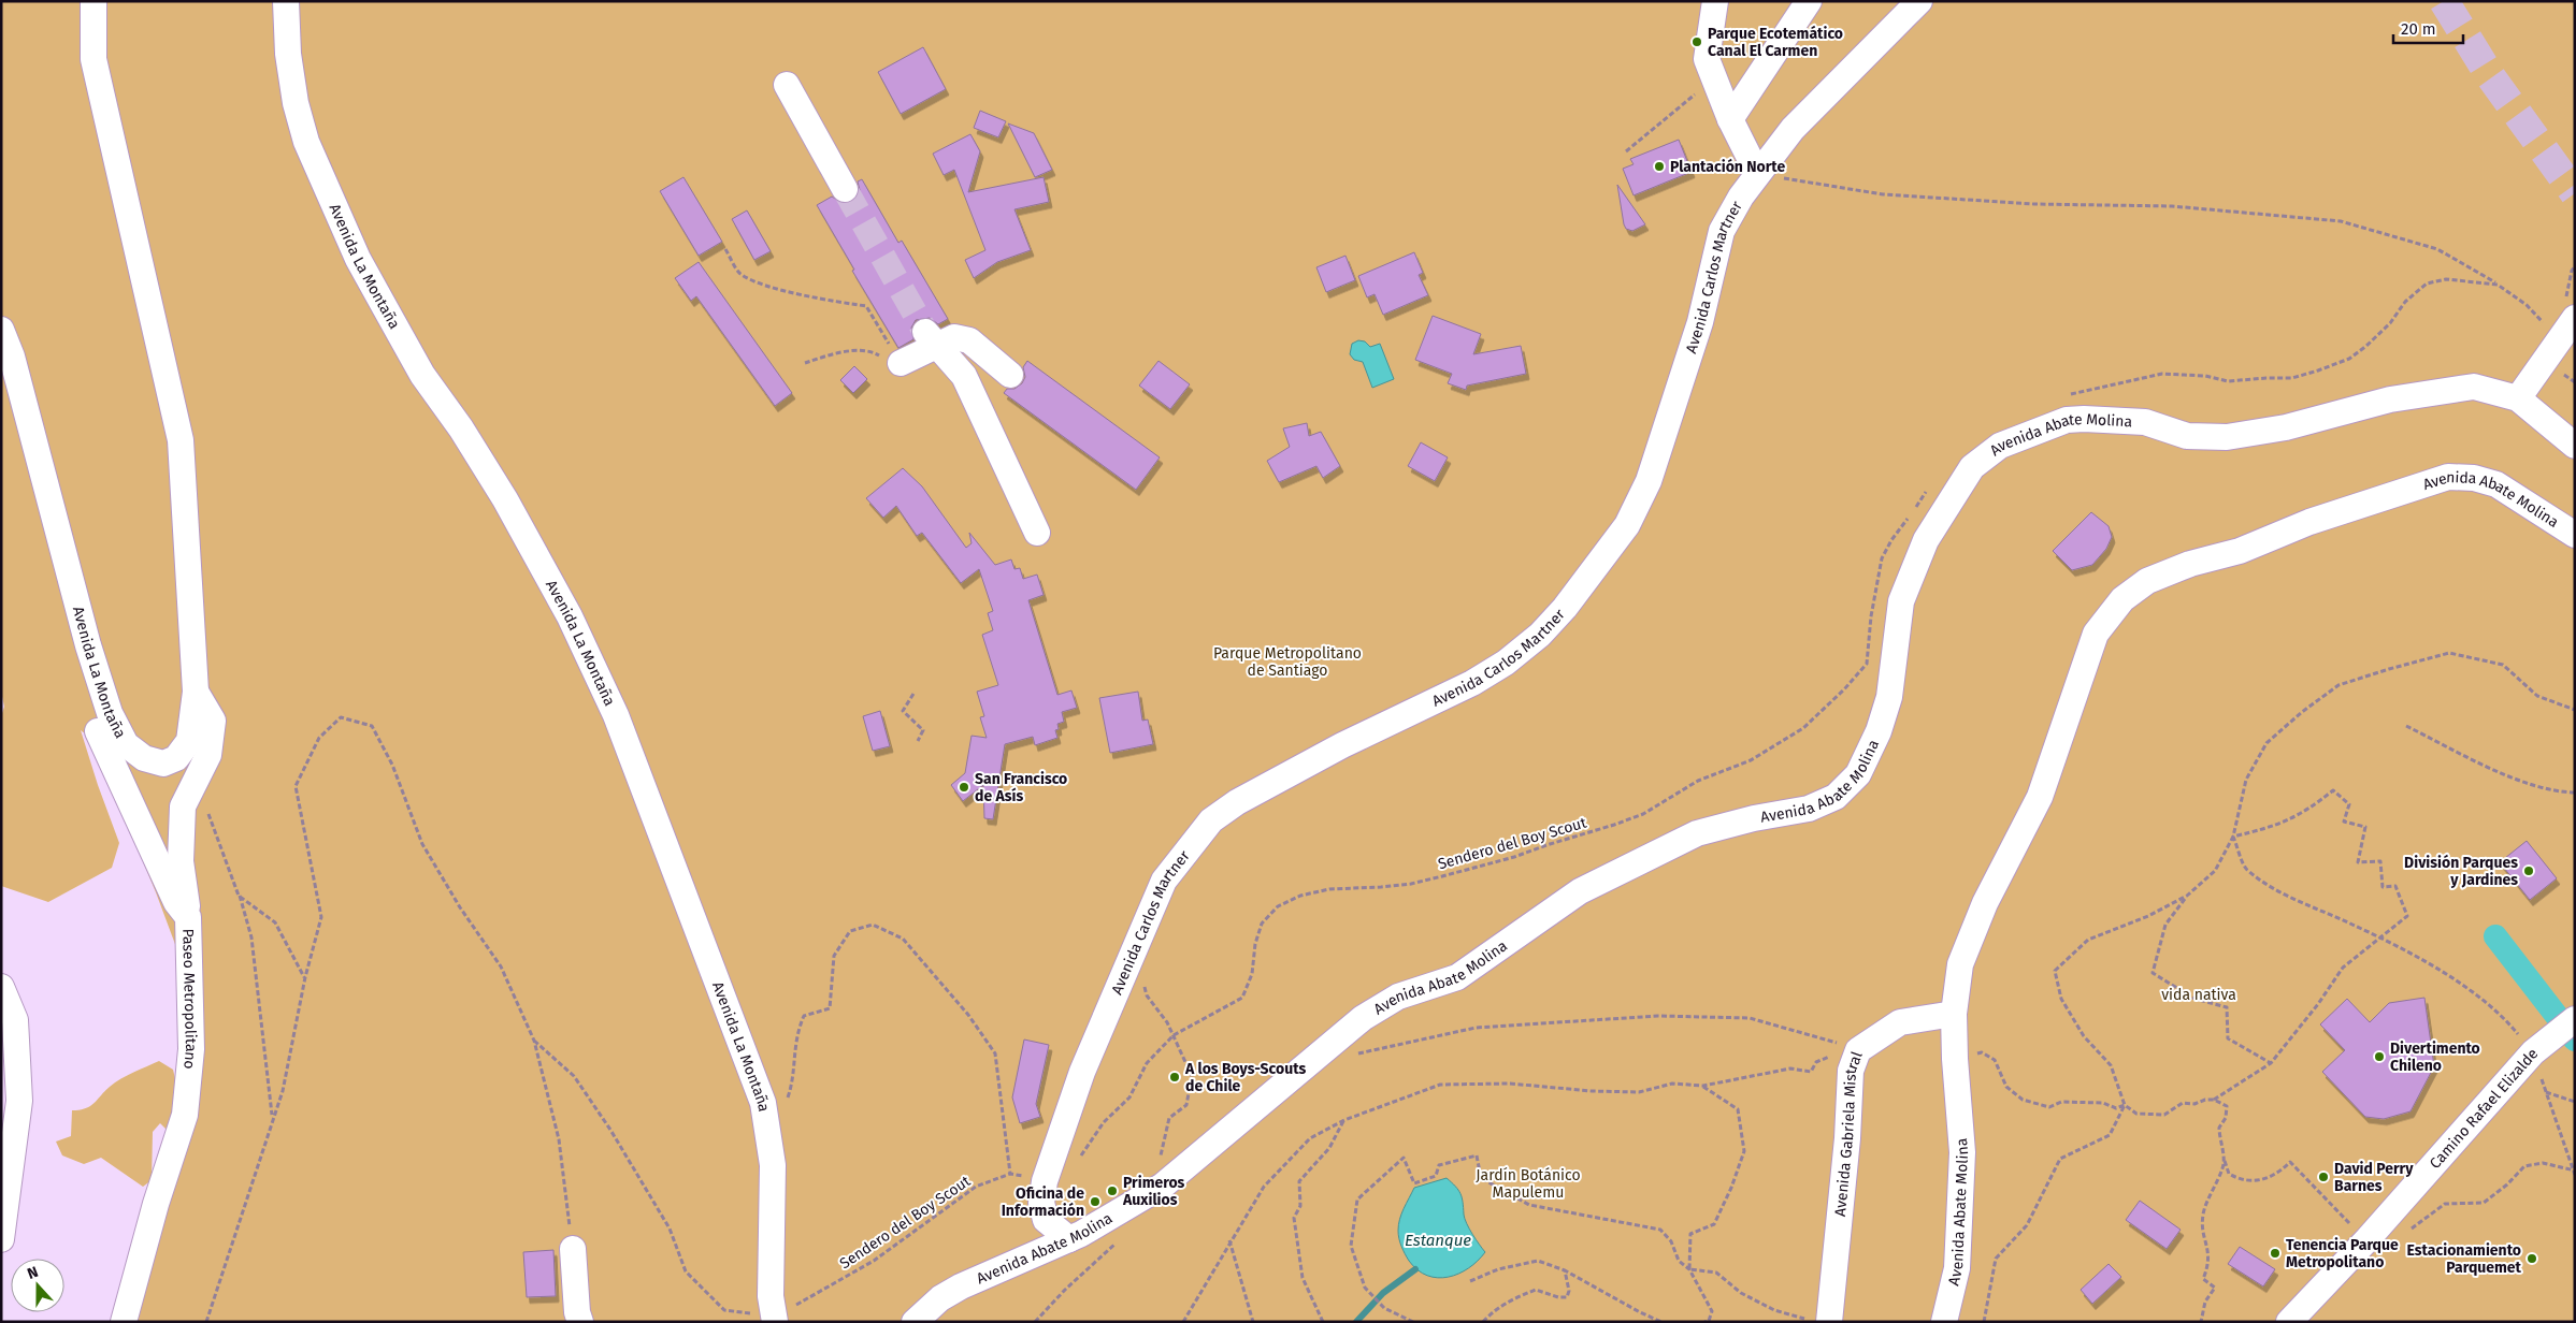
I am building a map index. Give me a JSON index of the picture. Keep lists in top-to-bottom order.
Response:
{
  "streets": {
    "street": [
      "Avenida La Montaña",
      "Avenida Carlos Martner",
      "Avenida Abate Molina",
      "Paseo Metropolitano",
      "Camino Rafael Elizalde",
      "Avenida Gabriela Mistral"
    ],
    "path": ["Sendero del Boy Scout"]
  },
  "crossings": [
    ["Avenida La Montaña", "Sendero del Boy Scout"],
    ["Avenida La Montaña", "Paseo Metropolitano"],
    ["Avenida Carlos Martner", "Avenida Abate Molina"],
    ["Avenida Abate Molina", "Avenida Gabriela Mistral"]
  ],
  "water": ["Estanque"],
  "parks": ["Parque Metropolitano de Santiago", "vida nativa", "Jardín Botánico Mapulemu"],
  "places": [
    "Parque Ecotemático Canal El Carmen",
    "Plantación Norte",
    "San Francisco de Asís",
    "División Parques y Jardines",
    "Divertimento Chileno",
    "A los Boys-Scouts de Chile",
    "David Perry Barnes",
    "Primeros Auxilios",
    "Oficina de Información",
    "Tenencia Parque Metropolitano",
    "Estacionamiento Parquemet"
  ],
  "scale_bar": "20 m",
  "north": "top"
}
